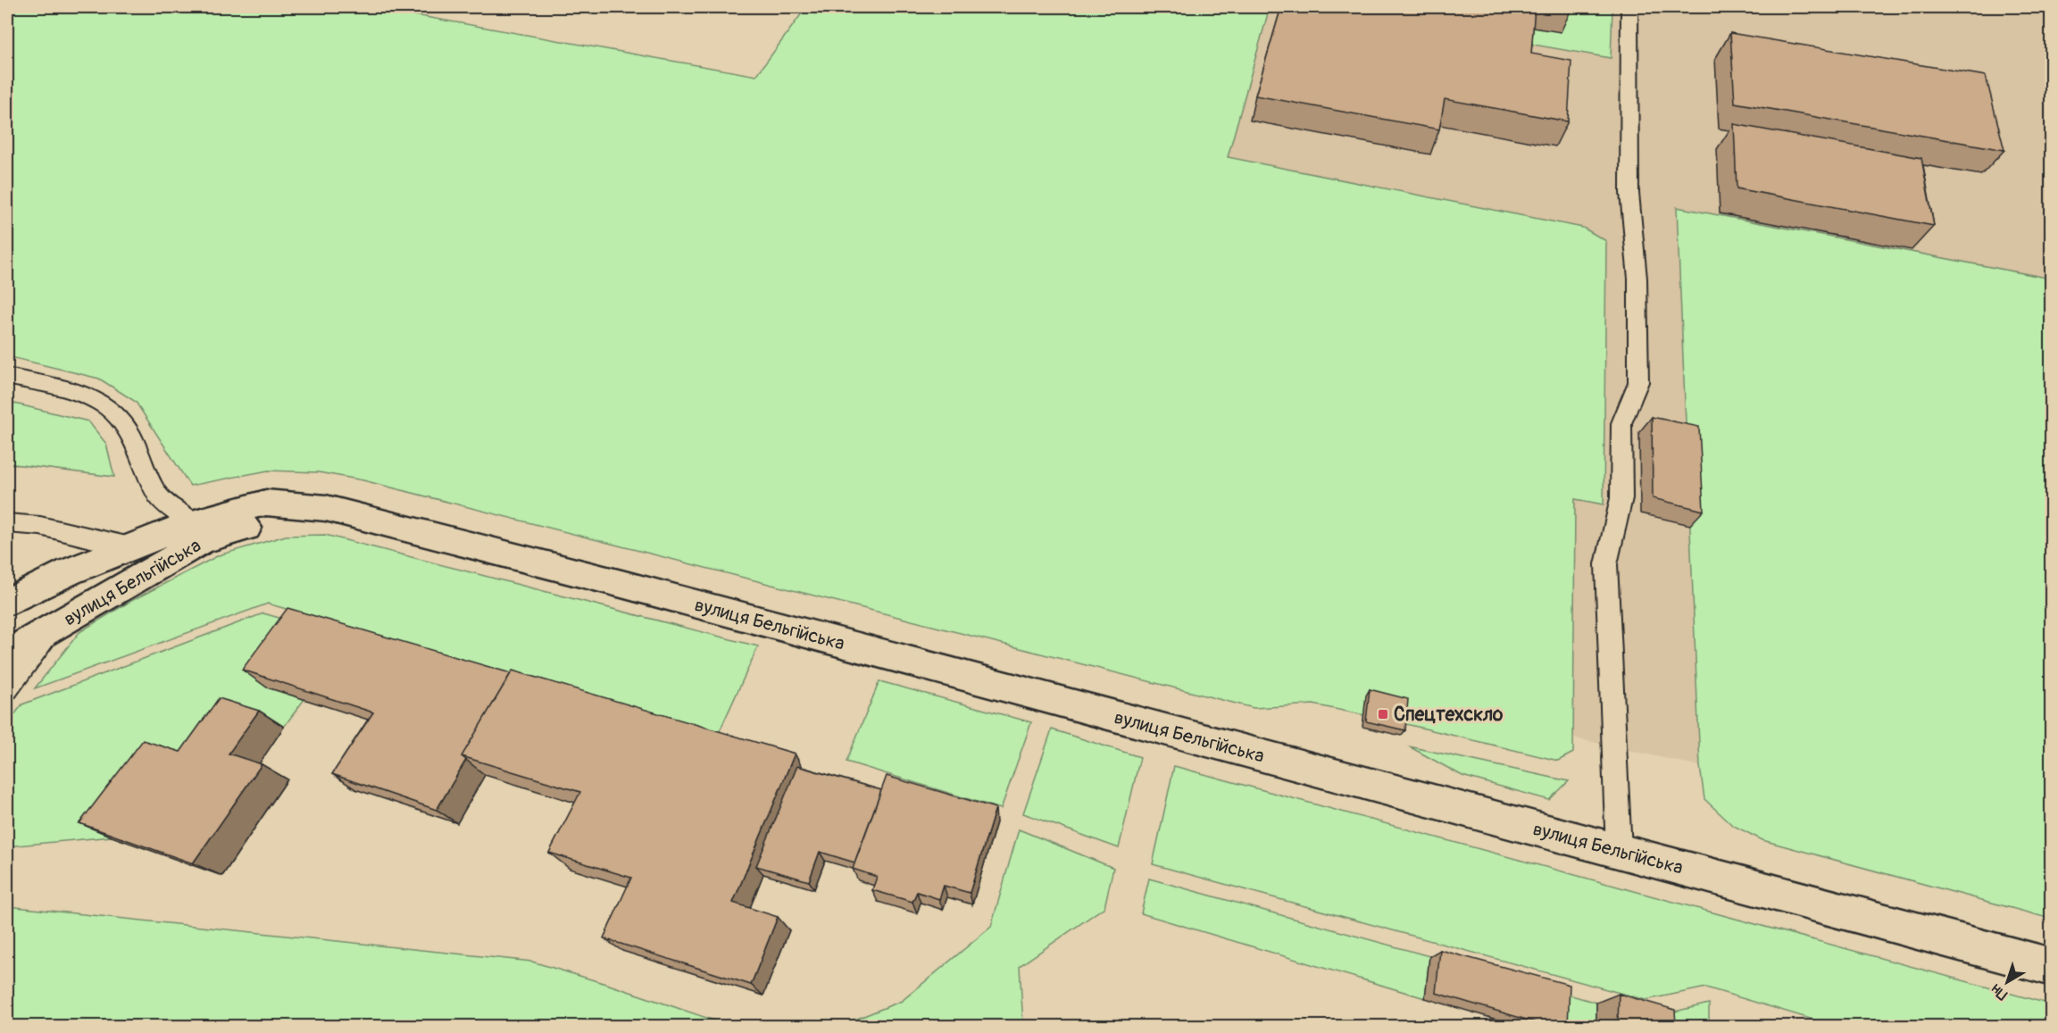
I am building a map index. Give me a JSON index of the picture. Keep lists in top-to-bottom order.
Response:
{
  "streets": {
    "street": ["вулиця Бельгійська"]
  },
  "places": {
    "transit": ["Спецтехскло"]
  },
  "north": "bottom left"
}
